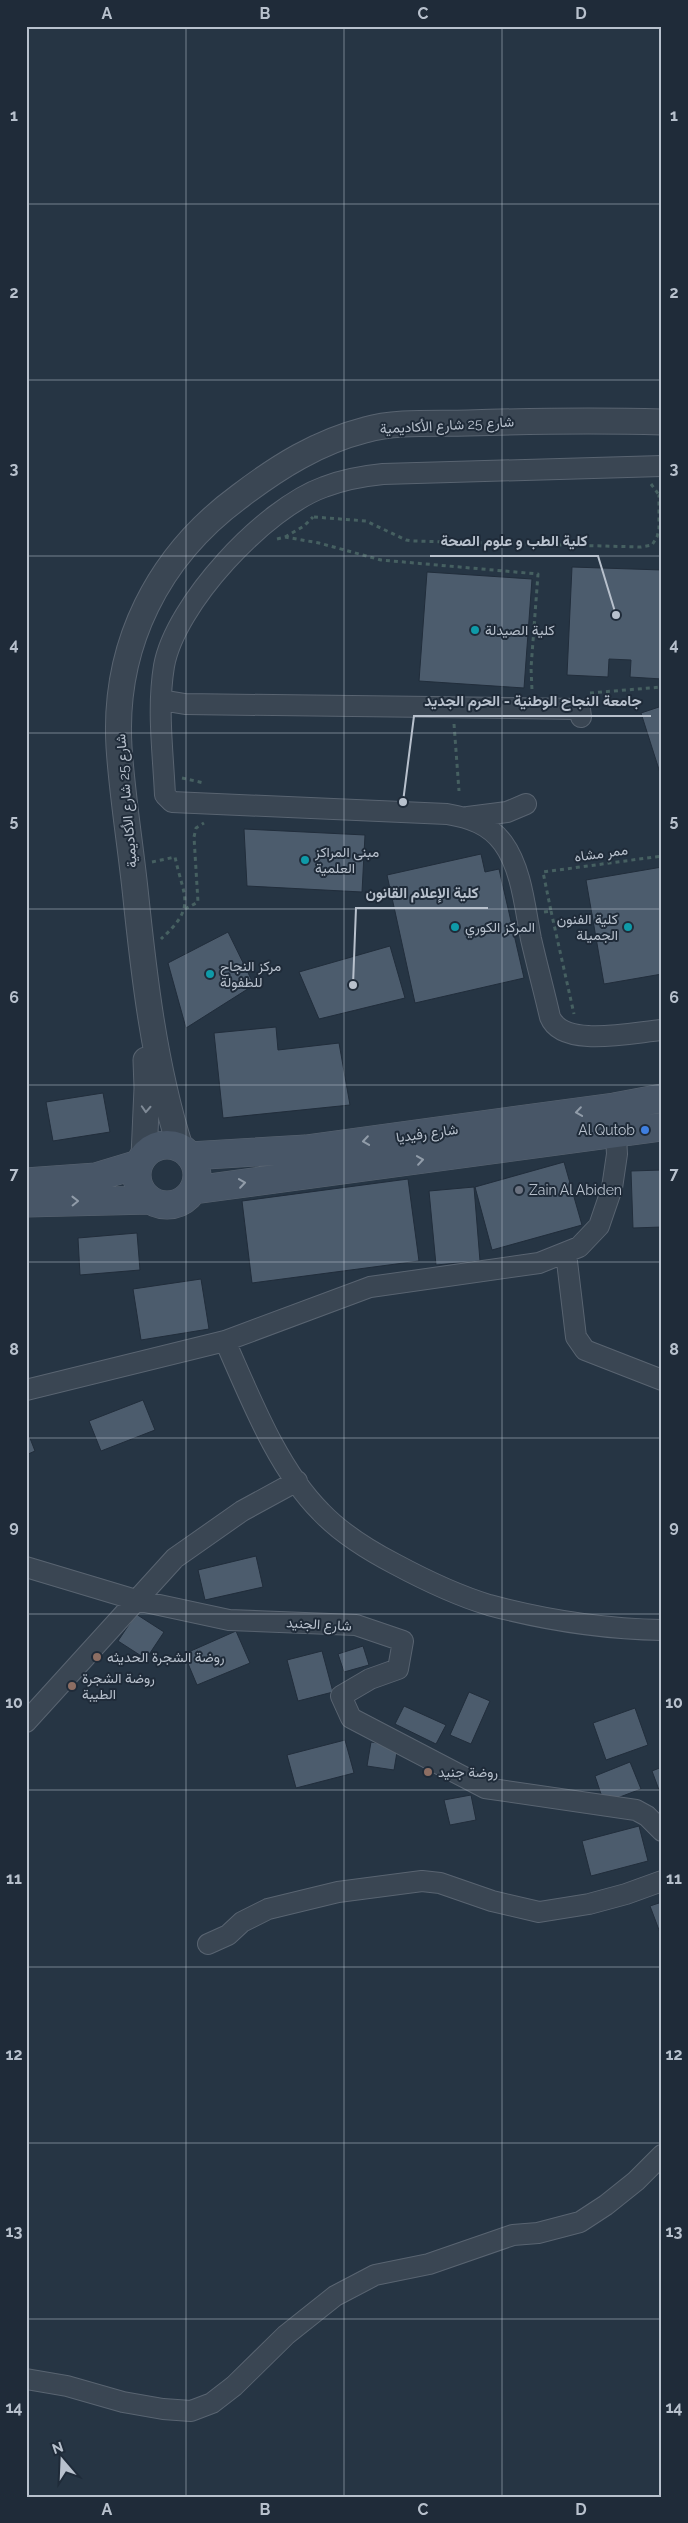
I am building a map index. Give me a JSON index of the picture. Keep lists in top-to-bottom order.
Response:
{
  "streets": {
    "main road": ["شارع رفيديا"],
    "street": ["شارع 25 شارع الأكاديمية", "شارع الجنيد"],
    "path": ["ممر مشاه"]
  },
  "places": [
    "كلية الطب و علوم الصحة",
    "كلية الصيدلة",
    "جامعة النجاح الوطنية - الحرم الجديد",
    "مبنى المراكز العلمية",
    "المركز الكوري",
    "كلية الفنون الجميلة",
    "مركز النجاح للطفولة",
    "كلية الإعلام القانون",
    "Al Qutob",
    "Zain Al Abiden",
    "روضة الشجرة الحديثه",
    "روضة الشجرة الطيبة",
    "روضة جنيد"
  ],
  "north": "top",
  "grid": {
    "columns": [
      "A",
      "B",
      "C",
      "D"
    ],
    "rows": [
      "1",
      "2",
      "3",
      "4",
      "5",
      "6",
      "7",
      "8",
      "9",
      "10",
      "11",
      "12",
      "13",
      "14"
    ]
  }
}
